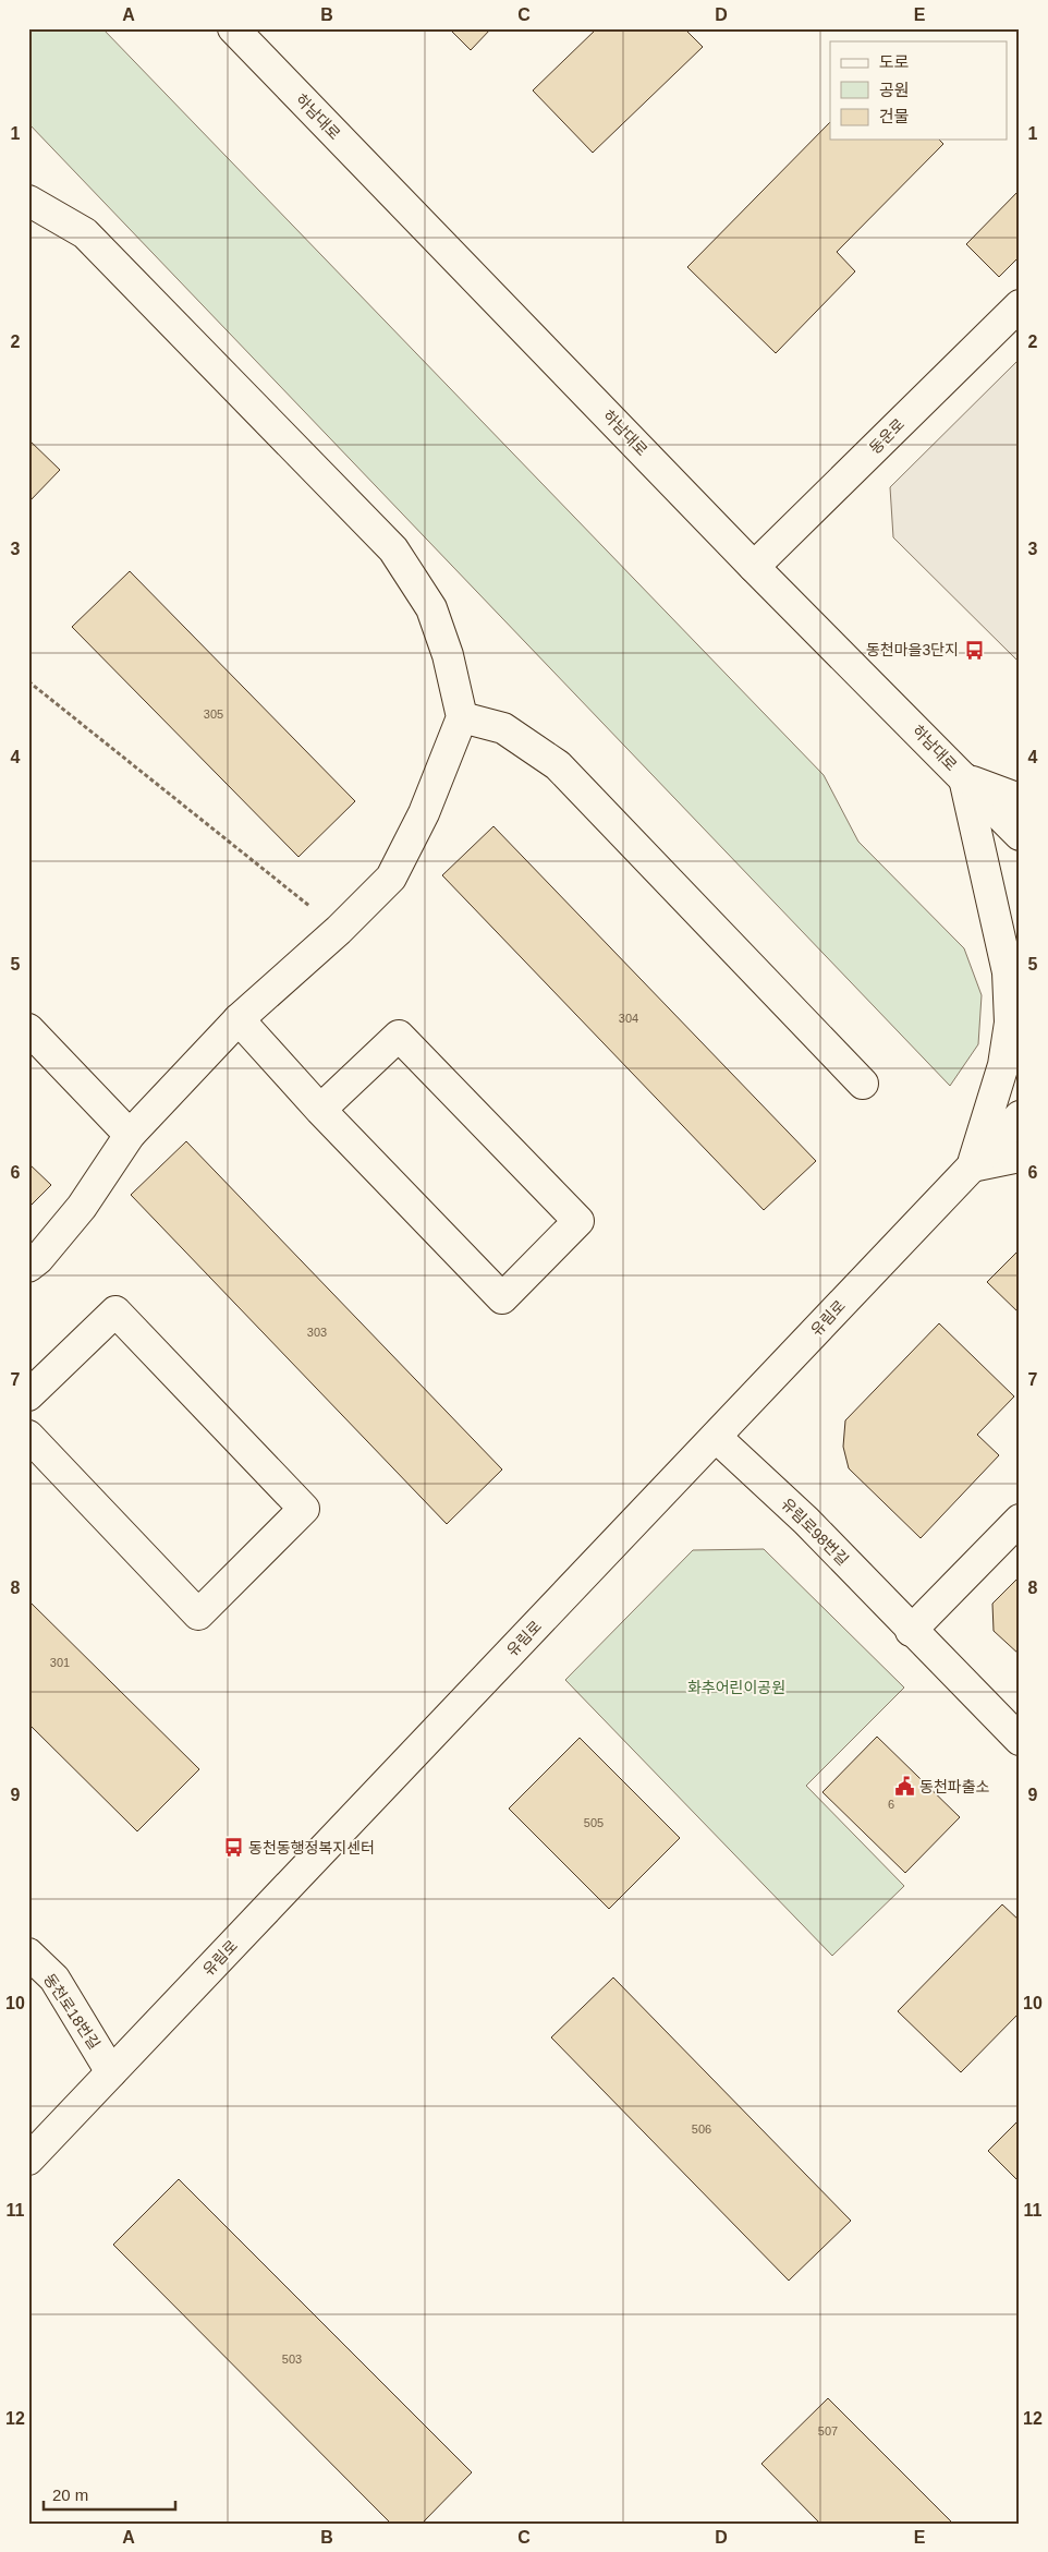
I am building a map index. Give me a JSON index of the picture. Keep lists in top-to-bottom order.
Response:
{
  "streets": {
    "street": [
      "하남대로",
      "동운로",
      "유림로",
      "유림로98번길",
      "동천로18번길"
    ]
  },
  "crossings": [
    ["하남대로", "동운로"],
    ["유림로", "유림로98번길"],
    ["유림로", "동천로18번길"]
  ],
  "parks": ["화추어린이공원"],
  "places": {
    "bus stop": ["동천마을3단지", "동천동행정복지센터"],
    "public building": ["동천파출소"]
  },
  "house_numbers": [
    "305",
    "304",
    "303",
    "301",
    "6",
    "505",
    "506",
    "503",
    "507"
  ],
  "legend": ["도로", "공원", "건물"],
  "scale_bar": "20 m",
  "grid": {
    "columns": [
      "A",
      "B",
      "C",
      "D",
      "E"
    ],
    "rows": [
      "1",
      "2",
      "3",
      "4",
      "5",
      "6",
      "7",
      "8",
      "9",
      "10",
      "11",
      "12"
    ]
  }
}
